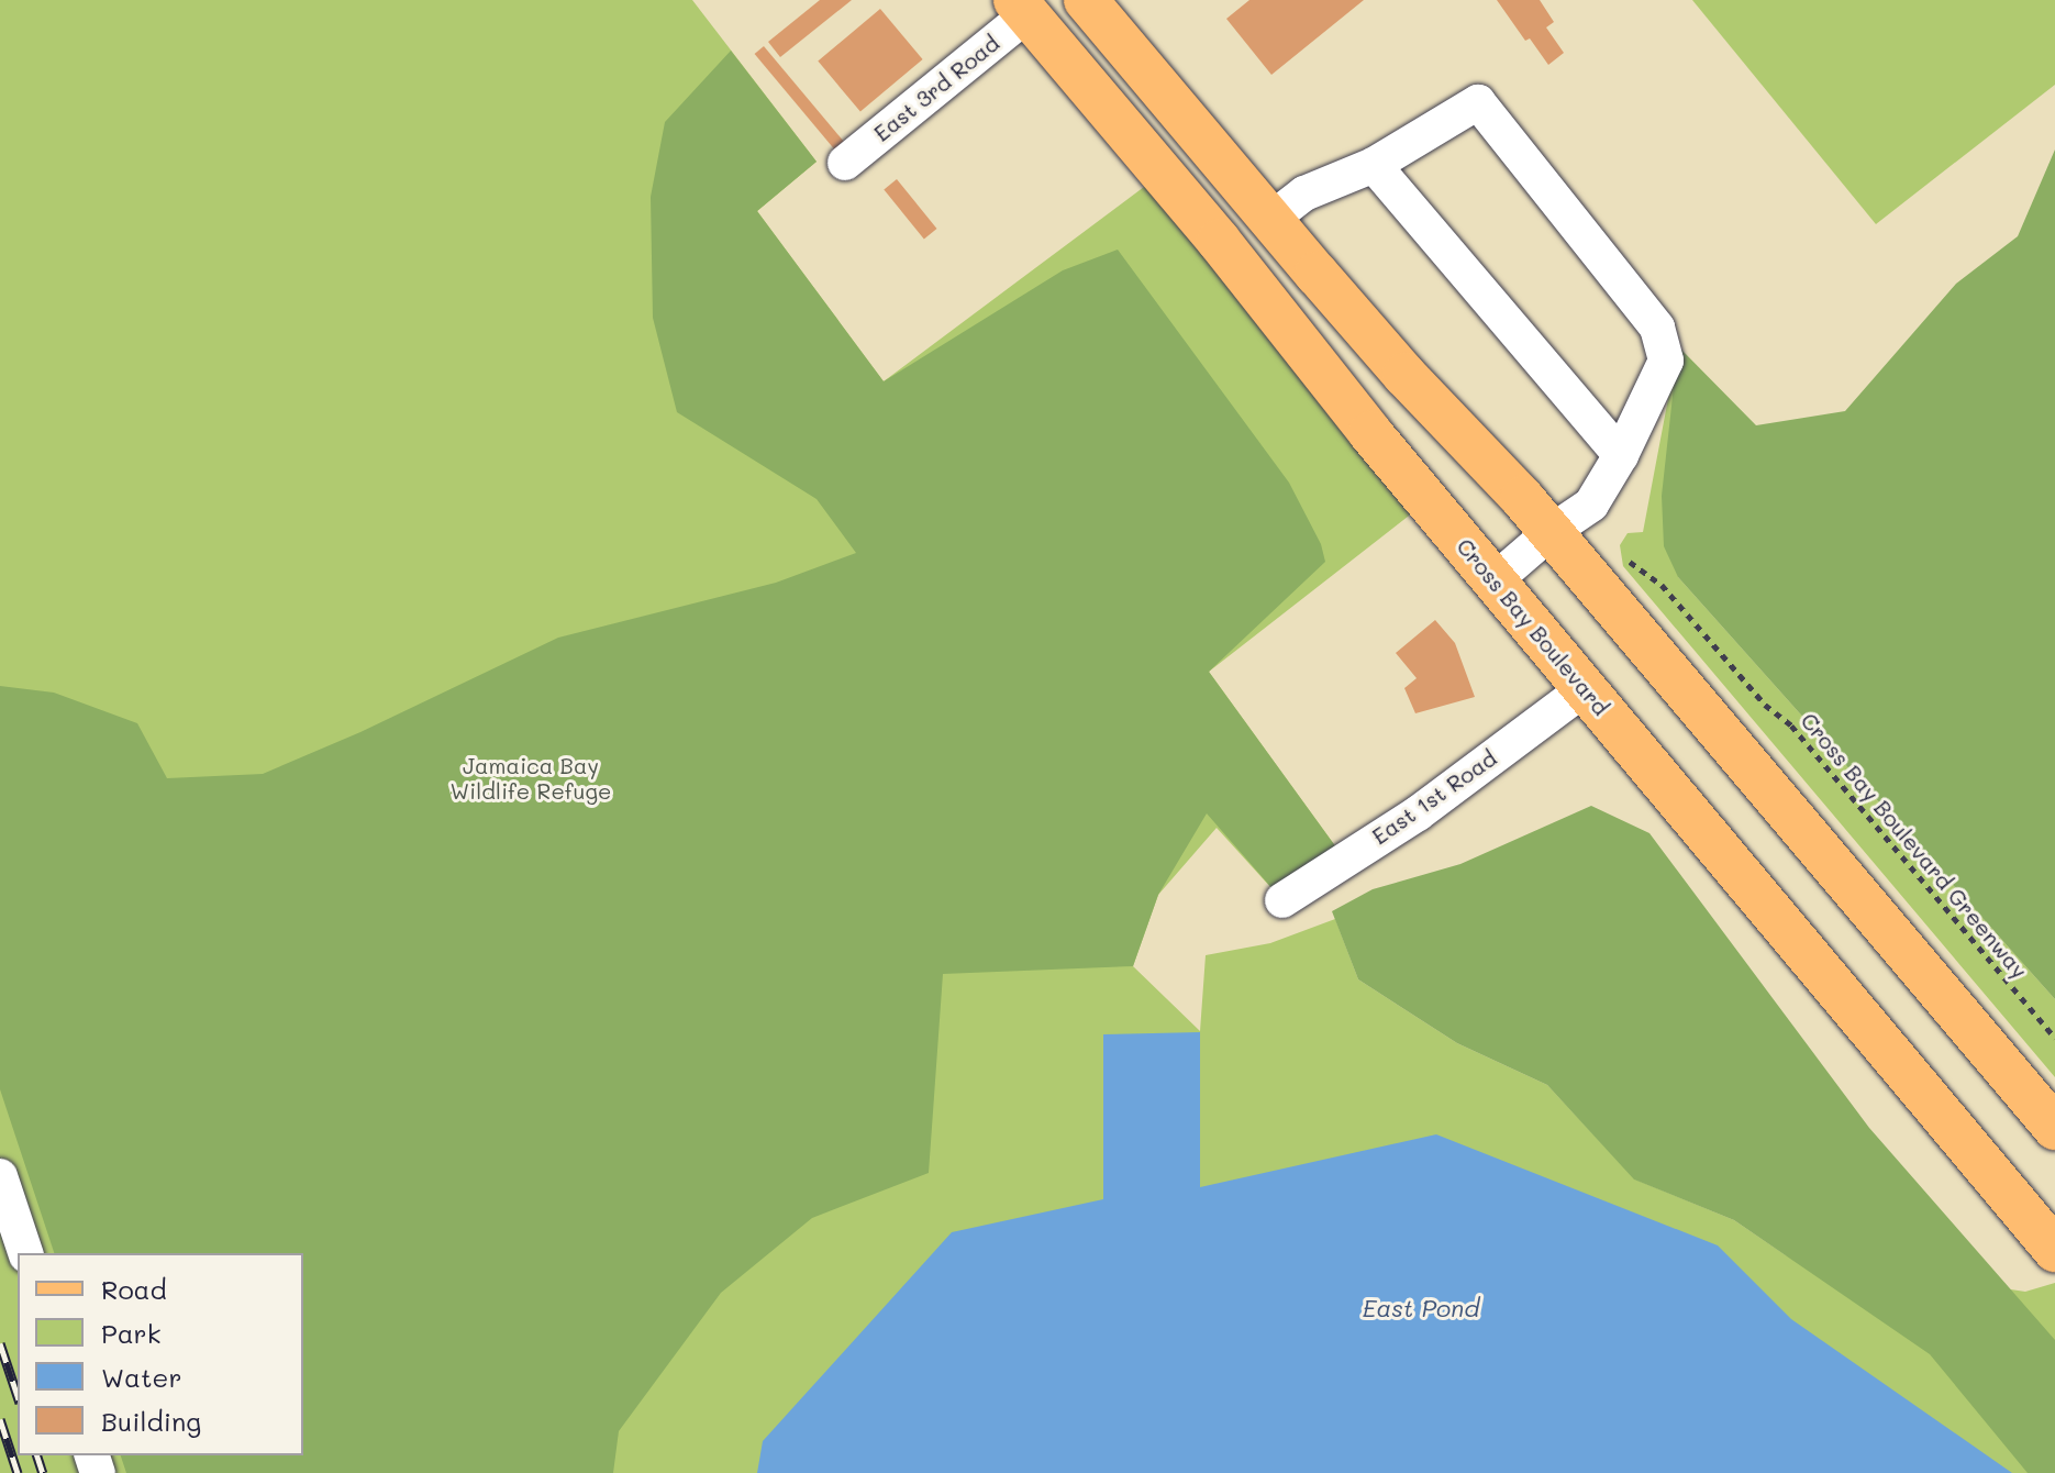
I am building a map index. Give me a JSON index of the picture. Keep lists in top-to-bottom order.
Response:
{
  "streets": {
    "main road": ["Cross Bay Boulevard"],
    "street": ["East 3rd Road", "East 1st Road"],
    "path": ["Cross Bay Boulevard Greenway"]
  },
  "crossings": [
    ["East 3rd Road", "Cross Bay Boulevard"],
    ["Cross Bay Boulevard", "East 1st Road"]
  ],
  "water": ["East Pond"],
  "parks": ["Jamaica Bay Wildlife Refuge"],
  "legend": [
    "Road",
    "Park",
    "Water",
    "Building"
  ]
}
